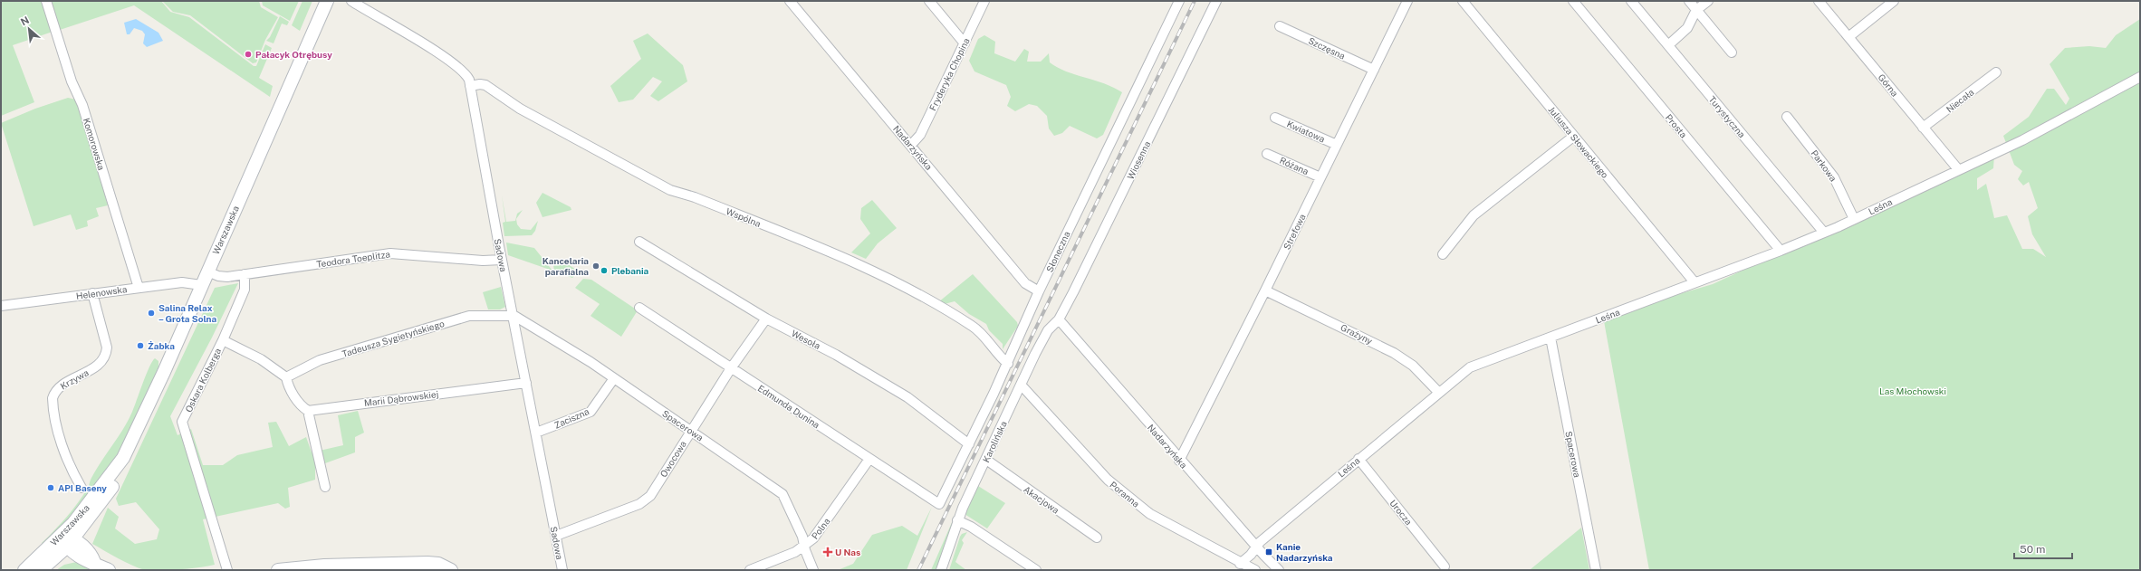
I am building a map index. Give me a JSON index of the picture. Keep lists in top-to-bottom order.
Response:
{
  "streets": {
    "main road": ["Warszawska"],
    "street": [
      "Szczęsna",
      "Fryderyka Chopina",
      "Górna",
      "Niecała",
      "Turystyczna",
      "Prosta",
      "Kwiatowa",
      "Juliusza Słowackiego",
      "Komorowska",
      "Nadarzyńska",
      "Wiosenna",
      "Różana",
      "Parkowa",
      "Leśna",
      "Wspólna",
      "Strefowa",
      "Słoneczna",
      "Sadowa",
      "Teodora Toeplitza",
      "Helenowska",
      "Grażyny",
      "Tadeusza Sygietyńskiego",
      "Wesoła",
      "Krzywa",
      "Oskara Kolberga",
      "Marii Dąbrowskiej",
      "Edmunda Dunina",
      "Zaciszna",
      "Spacerowa",
      "Karolińska",
      "Owocowa",
      "Poranna",
      "Akacjowa",
      "Urocza",
      "Polna"
    ]
  },
  "crossings": [
    ["Szczęsna", "Strefowa"],
    ["Fryderyka Chopina", "Nadarzyńska"],
    ["Górna", "Niecała"],
    ["Górna", "Leśna"],
    ["Turystyczna", "Leśna"],
    ["Prosta", "Leśna"],
    ["Kwiatowa", "Strefowa"],
    ["Juliusza Słowackiego", "Leśna"],
    ["Komorowska", "Helenowska"],
    ["Nadarzyńska", "Wiosenna"],
    ["Nadarzyńska", "Leśna"],
    ["Nadarzyńska", "Strefowa"],
    ["Nadarzyńska", "Słoneczna"],
    ["Nadarzyńska", "Karolińska"],
    ["Wiosenna", "Karolińska"],
    ["Różana", "Strefowa"],
    ["Parkowa", "Leśna"],
    ["Leśna", "Grażyny"],
    ["Leśna", "Spacerowa"],
    ["Leśna", "Poranna"],
    ["Leśna", "Urocza"],
    ["Wspólna", "Słoneczna"],
    ["Wspólna", "Sadowa"],
    ["Warszawska", "Teodora Toeplitza"],
    ["Warszawska", "Helenowska"],
    ["Strefowa", "Grażyny"],
    ["Słoneczna", "Wesoła"],
    ["Słoneczna", "Edmunda Dunina"],
    ["Sadowa", "Teodora Toeplitza"],
    ["Sadowa", "Tadeusza Sygietyńskiego"],
    ["Sadowa", "Marii Dąbrowskiej"],
    ["Sadowa", "Zaciszna"],
    ["Sadowa", "Spacerowa"],
    ["Sadowa", "Owocowa"],
    ["Teodora Toeplitza", "Oskara Kolberga"],
    ["Helenowska", "Krzywa"],
    ["Tadeusza Sygietyńskiego", "Spacerowa"],
    ["Wesoła", "Owocowa"],
    ["Edmunda Dunina", "Owocowa"],
    ["Edmunda Dunina", "Polna"],
    ["Zaciszna", "Spacerowa"],
    ["Spacerowa", "Owocowa"],
    ["Spacerowa", "Polna"],
    ["Karolińska", "Poranna"],
    ["Karolińska", "Akacjowa"]
  ],
  "parks": ["Las Młochowski"],
  "places": {
    "other": [
      "Pałacyk Otrębusy",
      "Kancelaria parafialna",
      "Plebania",
      "Salina Relax – Grota Solna",
      "Żabka",
      "API Baseny"
    ],
    "health": ["U Nas"],
    "transit": ["Kanie Nadarzyńska"]
  },
  "scale_bar": "50 m",
  "north": "top left"
}
